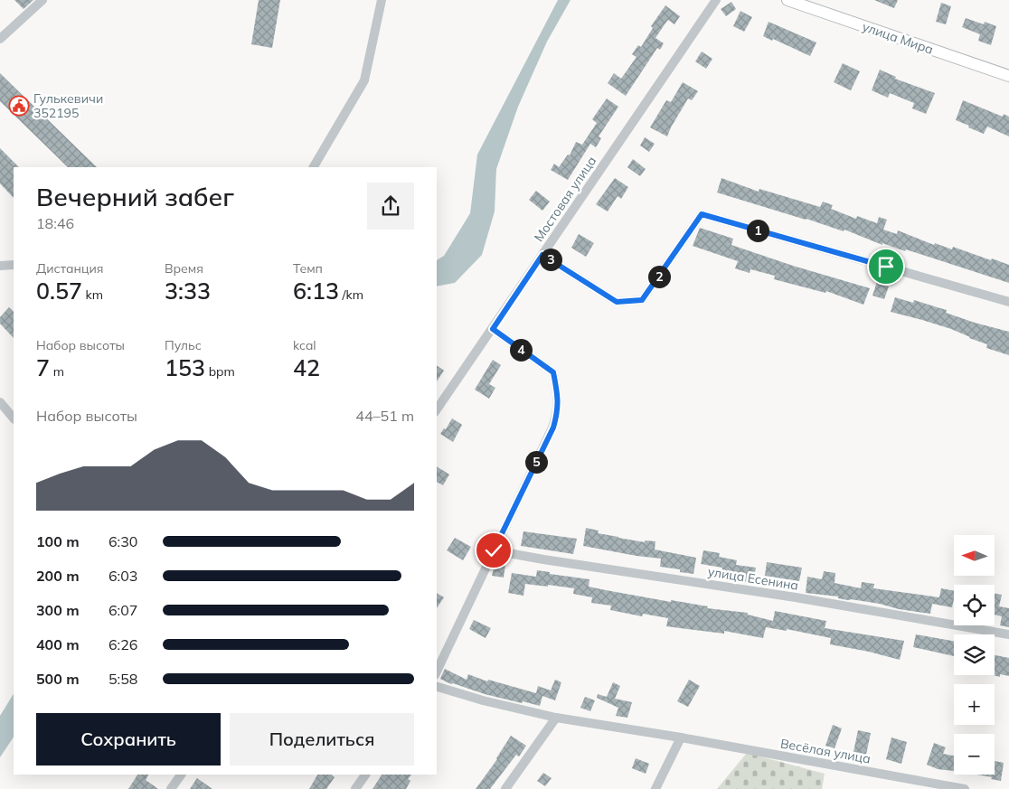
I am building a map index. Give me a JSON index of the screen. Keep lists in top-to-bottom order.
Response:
{
  "streets": {
    "main road": ["улица Мира"],
    "street": ["Мостовая улица", "улица Есенина", "Весёлая улица"]
  },
  "places": {
    "public building": ["Гулькевичи 352195"]
  },
  "north": "left",
  "page": {
    "heading": ["Вечерний забег", "18:46"],
    "pins": [
      "1",
      "3",
      "2",
      "4",
      "5"
    ],
    "stats": [
      ["Дистанция", "0.57 km"],
      ["Время", "3:33"],
      ["Темп", "6:13 /km"],
      ["Набор высоты", "7 m"],
      ["Пульс", "153 bpm"],
      ["kcal", "42"]
    ],
    "chart": ["Набор высоты", "44–51 m"],
    "list": [
      {
        "name": "100 m",
        "note": "6:30"
      },
      {
        "name": "200 m",
        "note": "6:03"
      },
      {
        "name": "300 m",
        "note": "6:07"
      },
      {
        "name": "400 m",
        "note": "6:26"
      },
      {
        "name": "500 m",
        "note": "5:58"
      }
    ],
    "map_buttons": ["+", "−"],
    "buttons": ["Сохранить", "Поделиться"]
  }
}
